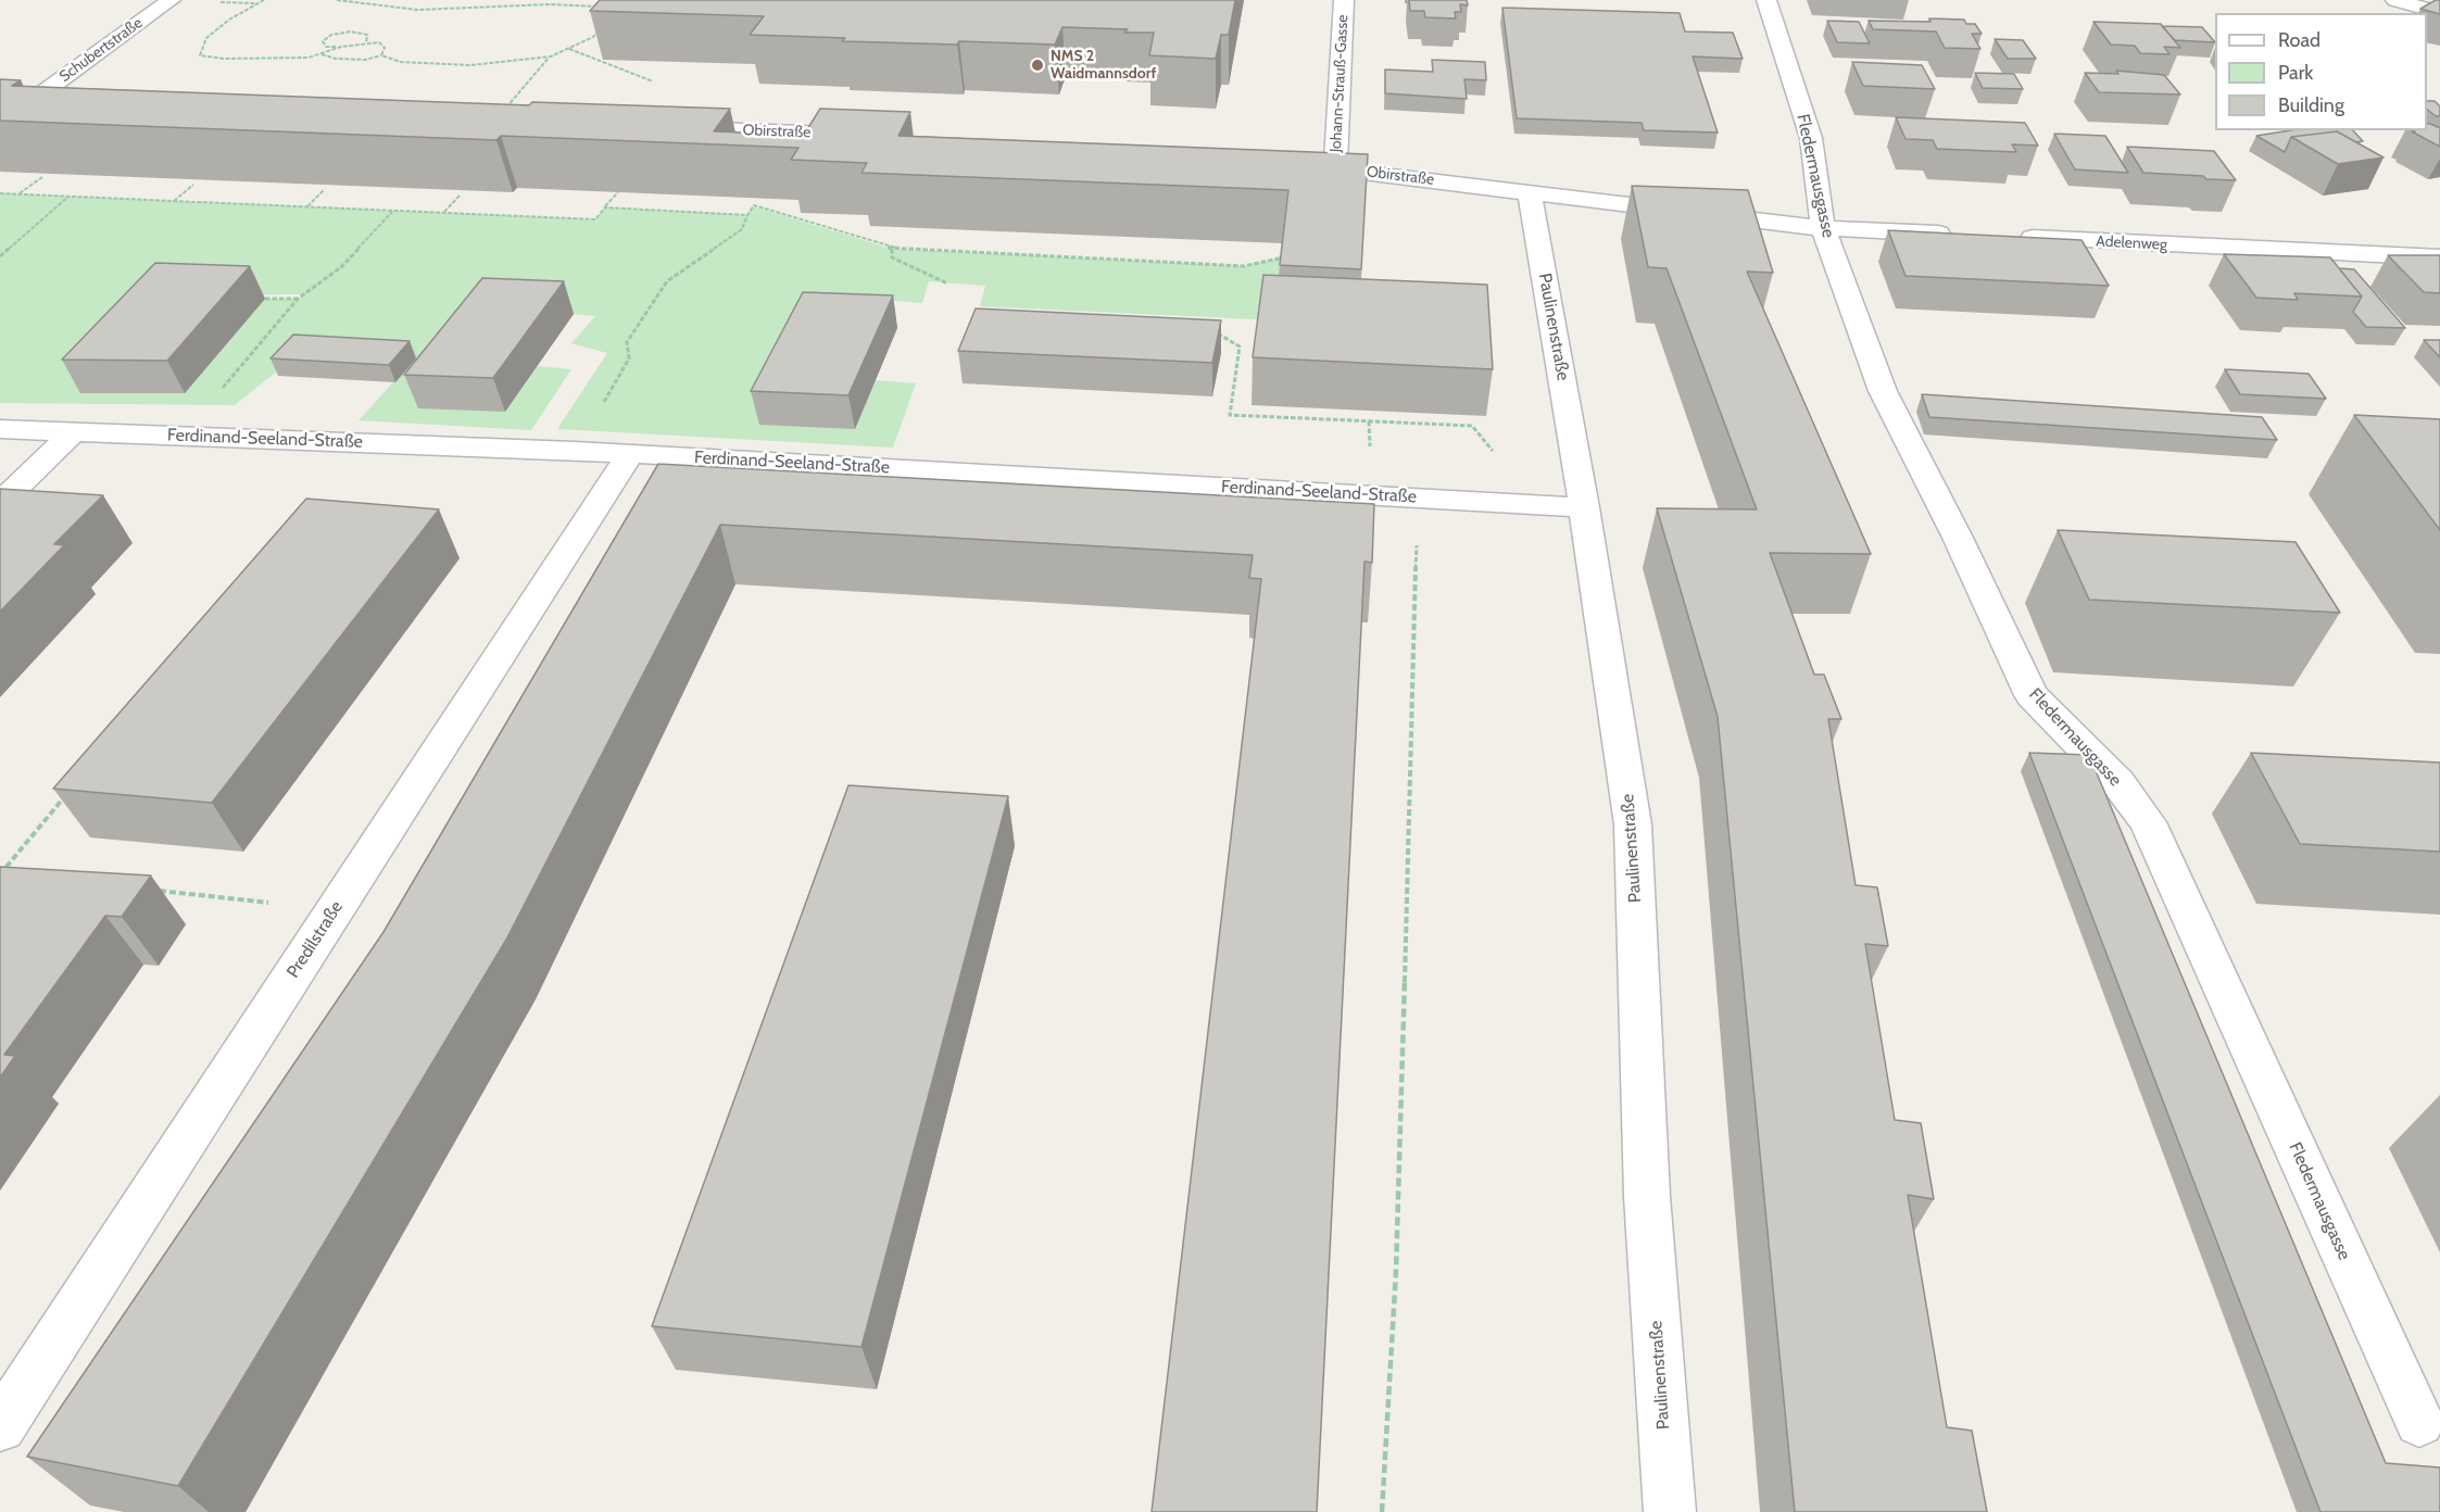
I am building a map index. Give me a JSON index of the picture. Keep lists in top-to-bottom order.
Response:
{
  "streets": {
    "street": [
      "Schubertstraße",
      "Johann-Strauß-Gasse",
      "Obirstraße",
      "Fledermausgasse",
      "Adelenweg",
      "Paulinenstraße",
      "Ferdinand-Seeland-Straße",
      "Predilstraße"
    ]
  },
  "crossings": [
    ["Johann-Strauß-Gasse", "Obirstraße"],
    ["Obirstraße", "Fledermausgasse"],
    ["Obirstraße", "Paulinenstraße"],
    ["Paulinenstraße", "Ferdinand-Seeland-Straße"],
    ["Ferdinand-Seeland-Straße", "Predilstraße"]
  ],
  "places": ["NMS 2 Waidmannsdorf"],
  "legend": ["Road", "Park", "Building"]
}
